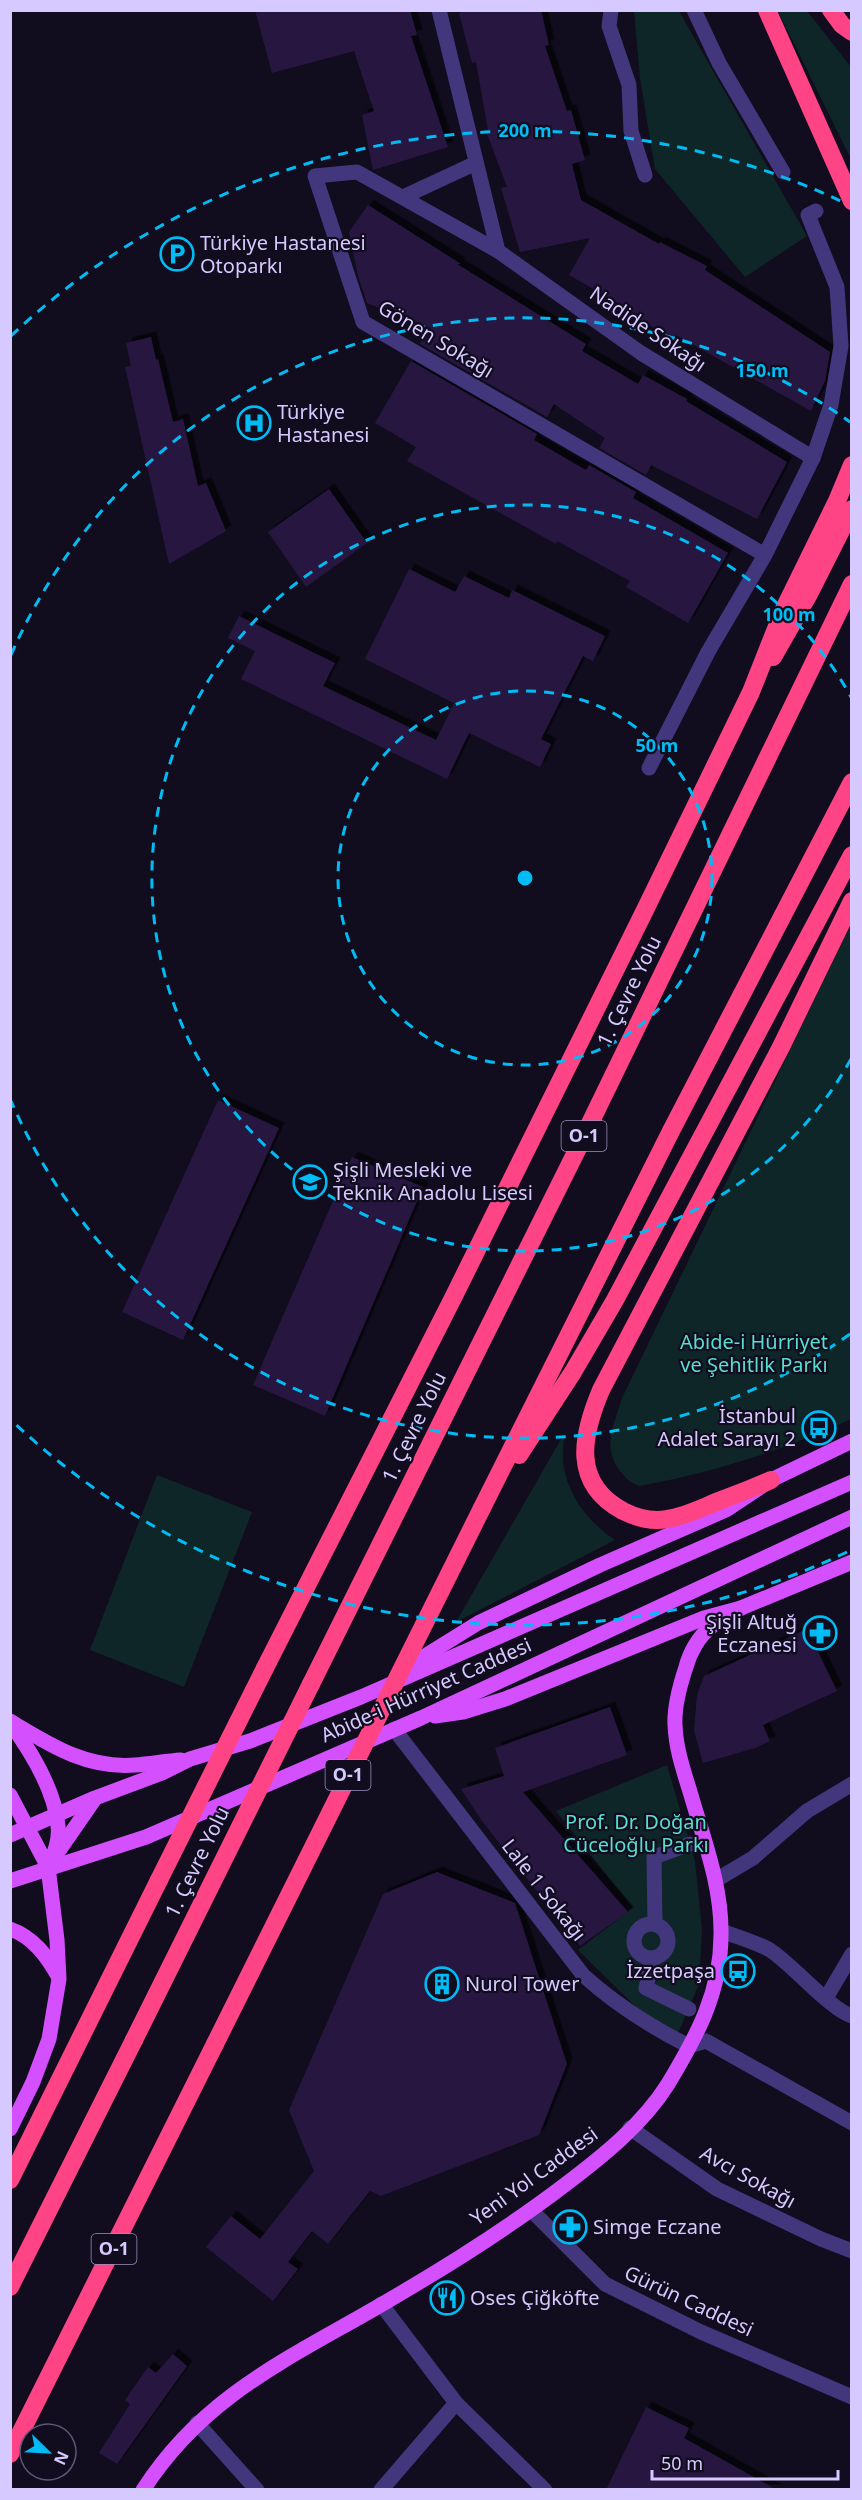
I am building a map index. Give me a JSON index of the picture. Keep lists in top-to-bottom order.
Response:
{
  "streets": {
    "highway": ["1. Çevre Yolu", "O-1"],
    "main road": ["Abide-i Hürriyet Caddesi", "Yeni Yol Caddesi"],
    "street": [
      "Nadide Sokağı",
      "Gönen Sokağı",
      "Lale 1 Sokağı",
      "Avcı Sokağı",
      "Gürün Caddesi"
    ]
  },
  "crossings": [
    ["Nadide Sokağı", "Gönen Sokağı"],
    ["Abide-i Hürriyet Caddesi", "Lale 1 Sokağı"],
    ["Lale 1 Sokağı", "Yeni Yol Caddesi"],
    ["Yeni Yol Caddesi", "Avcı Sokağı"],
    ["Yeni Yol Caddesi", "Gürün Caddesi"]
  ],
  "parks": ["Abide-i Hürriyet ve Şehitlik Parkı", "Prof. Dr. Doğan Cüceloğlu Parkı"],
  "places": {
    "parking": ["Türkiye Hastanesi Otoparkı"],
    "hospital": ["Türkiye Hastanesi"],
    "school or university": ["Şişli Mesleki ve Teknik Anadolu Lisesi"],
    "bus stop": ["İstanbul Adalet Sarayı 2", "İzzetpaşa"],
    "pharmacy": ["Şişli Altuğ Eczanesi", "Simge Eczane"],
    "building": ["Nurol Tower"],
    "restaurant": ["Oses Çiğköfte"]
  },
  "scale_bar": "50 m",
  "north": "bottom right",
  "rings": [
    "200 m",
    "150 m",
    "100 m",
    "50 m"
  ]
}
